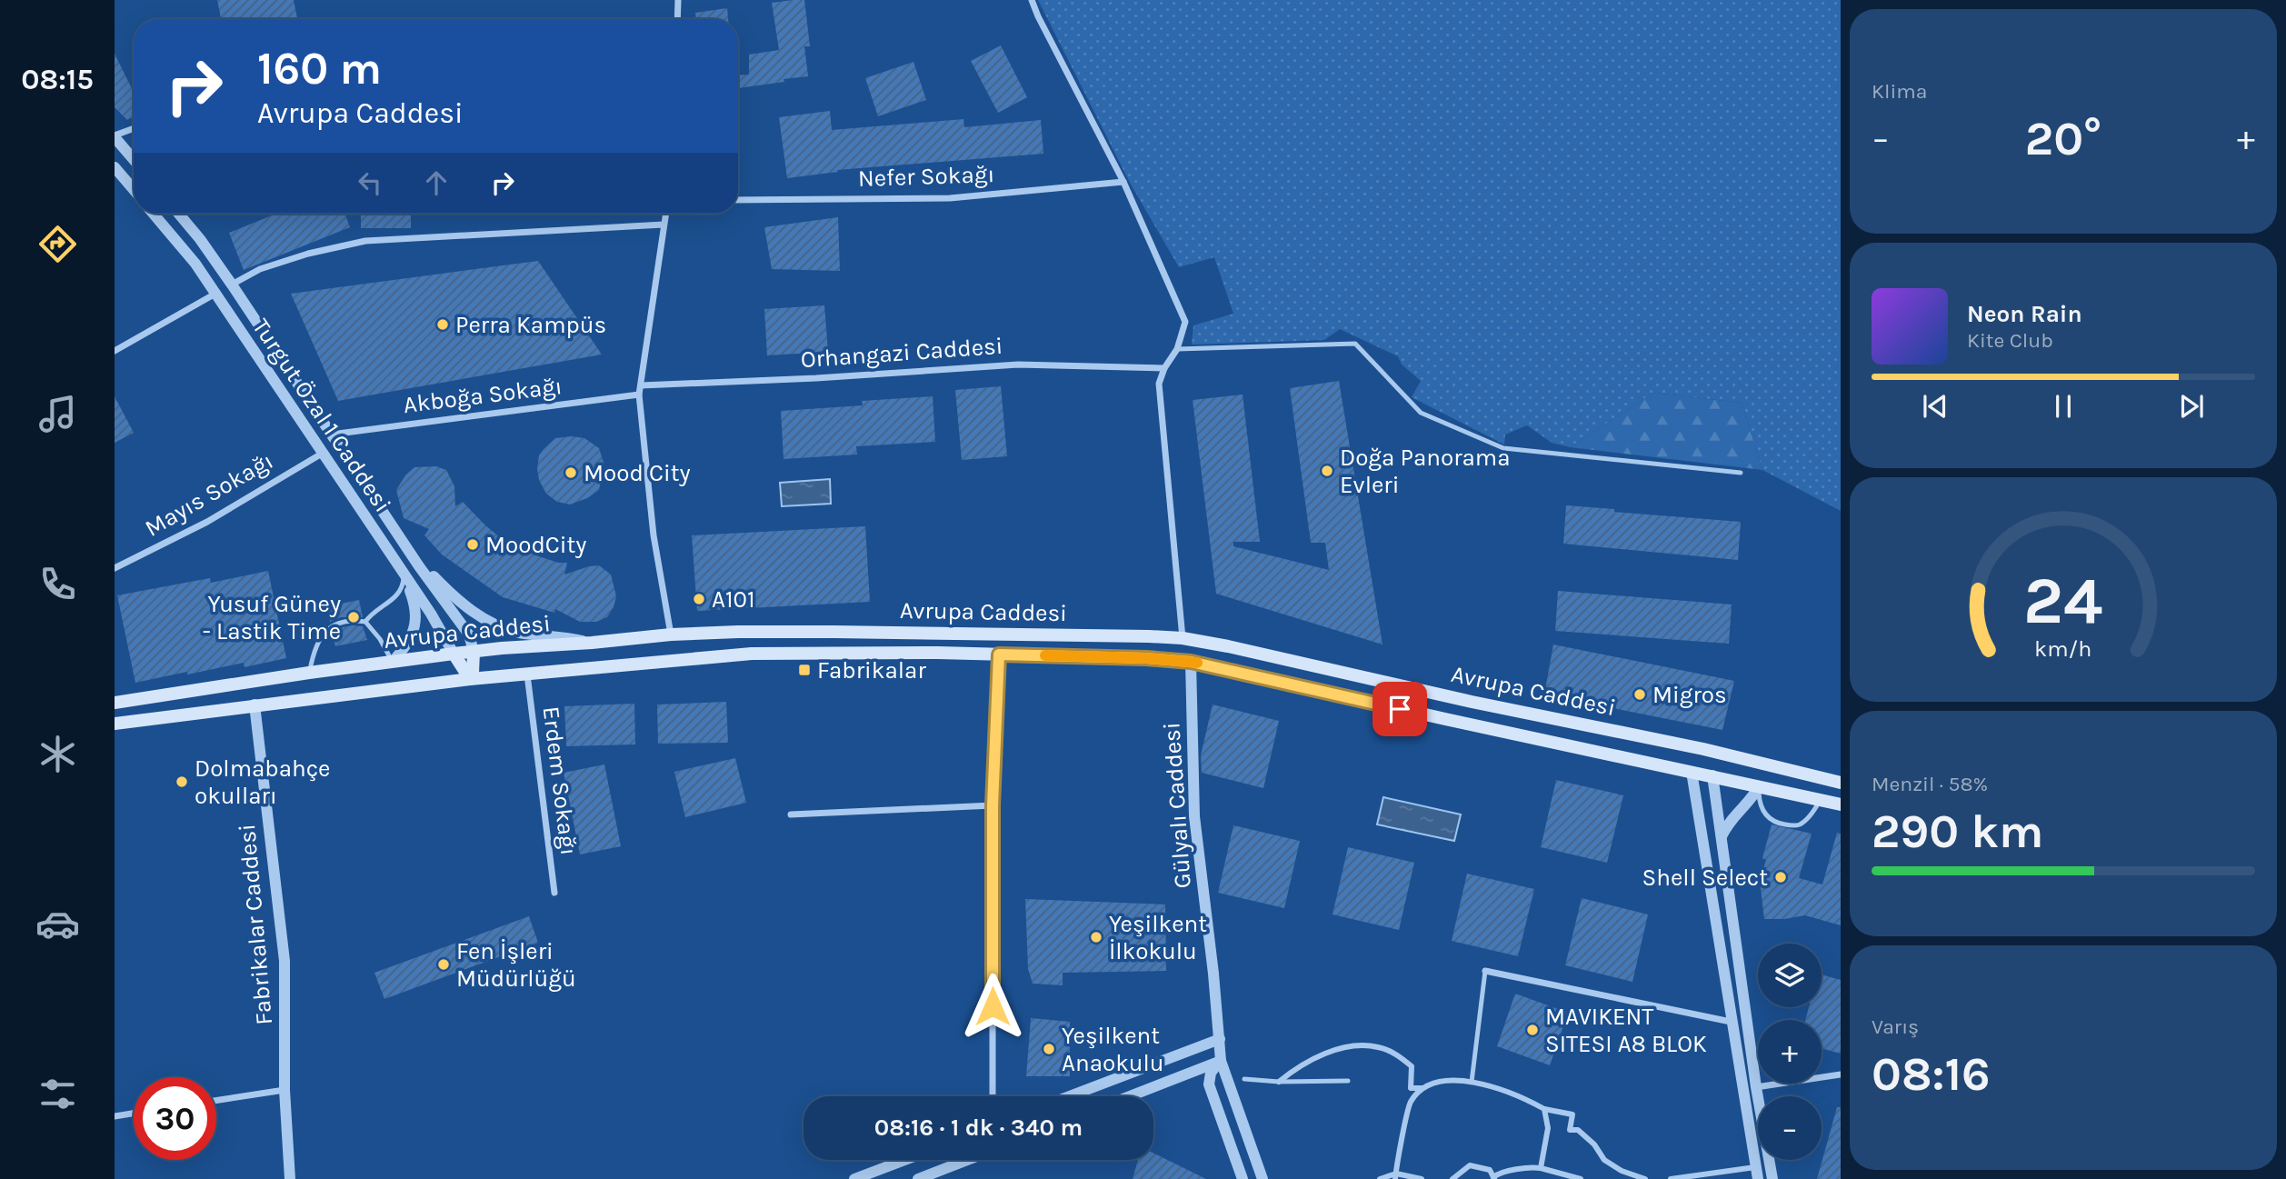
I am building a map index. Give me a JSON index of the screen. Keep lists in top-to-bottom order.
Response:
{
  "streets": {
    "main road": ["Avrupa Caddesi"],
    "street": [
      "Nefer Sokağı",
      "Orhangazi Caddesi",
      "Akboğa Sokağı",
      "Turgut Özal 1 Caddesi",
      "Mayıs Sokağı",
      "Erdem Sokağı",
      "Gülyalı Caddesi",
      "Fabrikalar Caddesi"
    ]
  },
  "crossings": [
    ["Akboğa Sokağı", "Turgut Özal 1 Caddesi"],
    ["Turgut Özal 1 Caddesi", "Mayıs Sokağı"],
    ["Turgut Özal 1 Caddesi", "Avrupa Caddesi"],
    ["Avrupa Caddesi", "Erdem Sokağı"],
    ["Avrupa Caddesi", "Gülyalı Caddesi"],
    ["Avrupa Caddesi", "Fabrikalar Caddesi"]
  ],
  "places": {
    "other": [
      "Perra Kampüs",
      "Doğa Panorama Evleri",
      "Mood City",
      "MoodCity",
      "A101",
      "Yusuf Güney - Lastik Time",
      "Migros",
      "Dolmabahçe okulları",
      "Shell Select",
      "Yeşilkent İlkokulu",
      "Fen İşleri Müdürlüğü",
      "MAVIKENT SITESI A8 BLOK",
      "Yeşilkent Anaokulu"
    ],
    "transit": ["Fabrikalar"]
  },
  "page": {
    "tabs": "08:15",
    "tile": [
      "Klima",
      ["Menzil · 58%", "290 km"],
      ["Varış", "08:16"]
    ],
    "turn": ["160 m", "Avrupa Caddesi"],
    "heat": ["−", "20°", "+"],
    "song": ["Neon Rain", "Kite Club"],
    "map_buttons": ["+", "−"],
    "limit": "30",
    "trip": "08:16 · 1 dk · 340 m",
    "gauge": ["24", "km/h"]
  }
}
